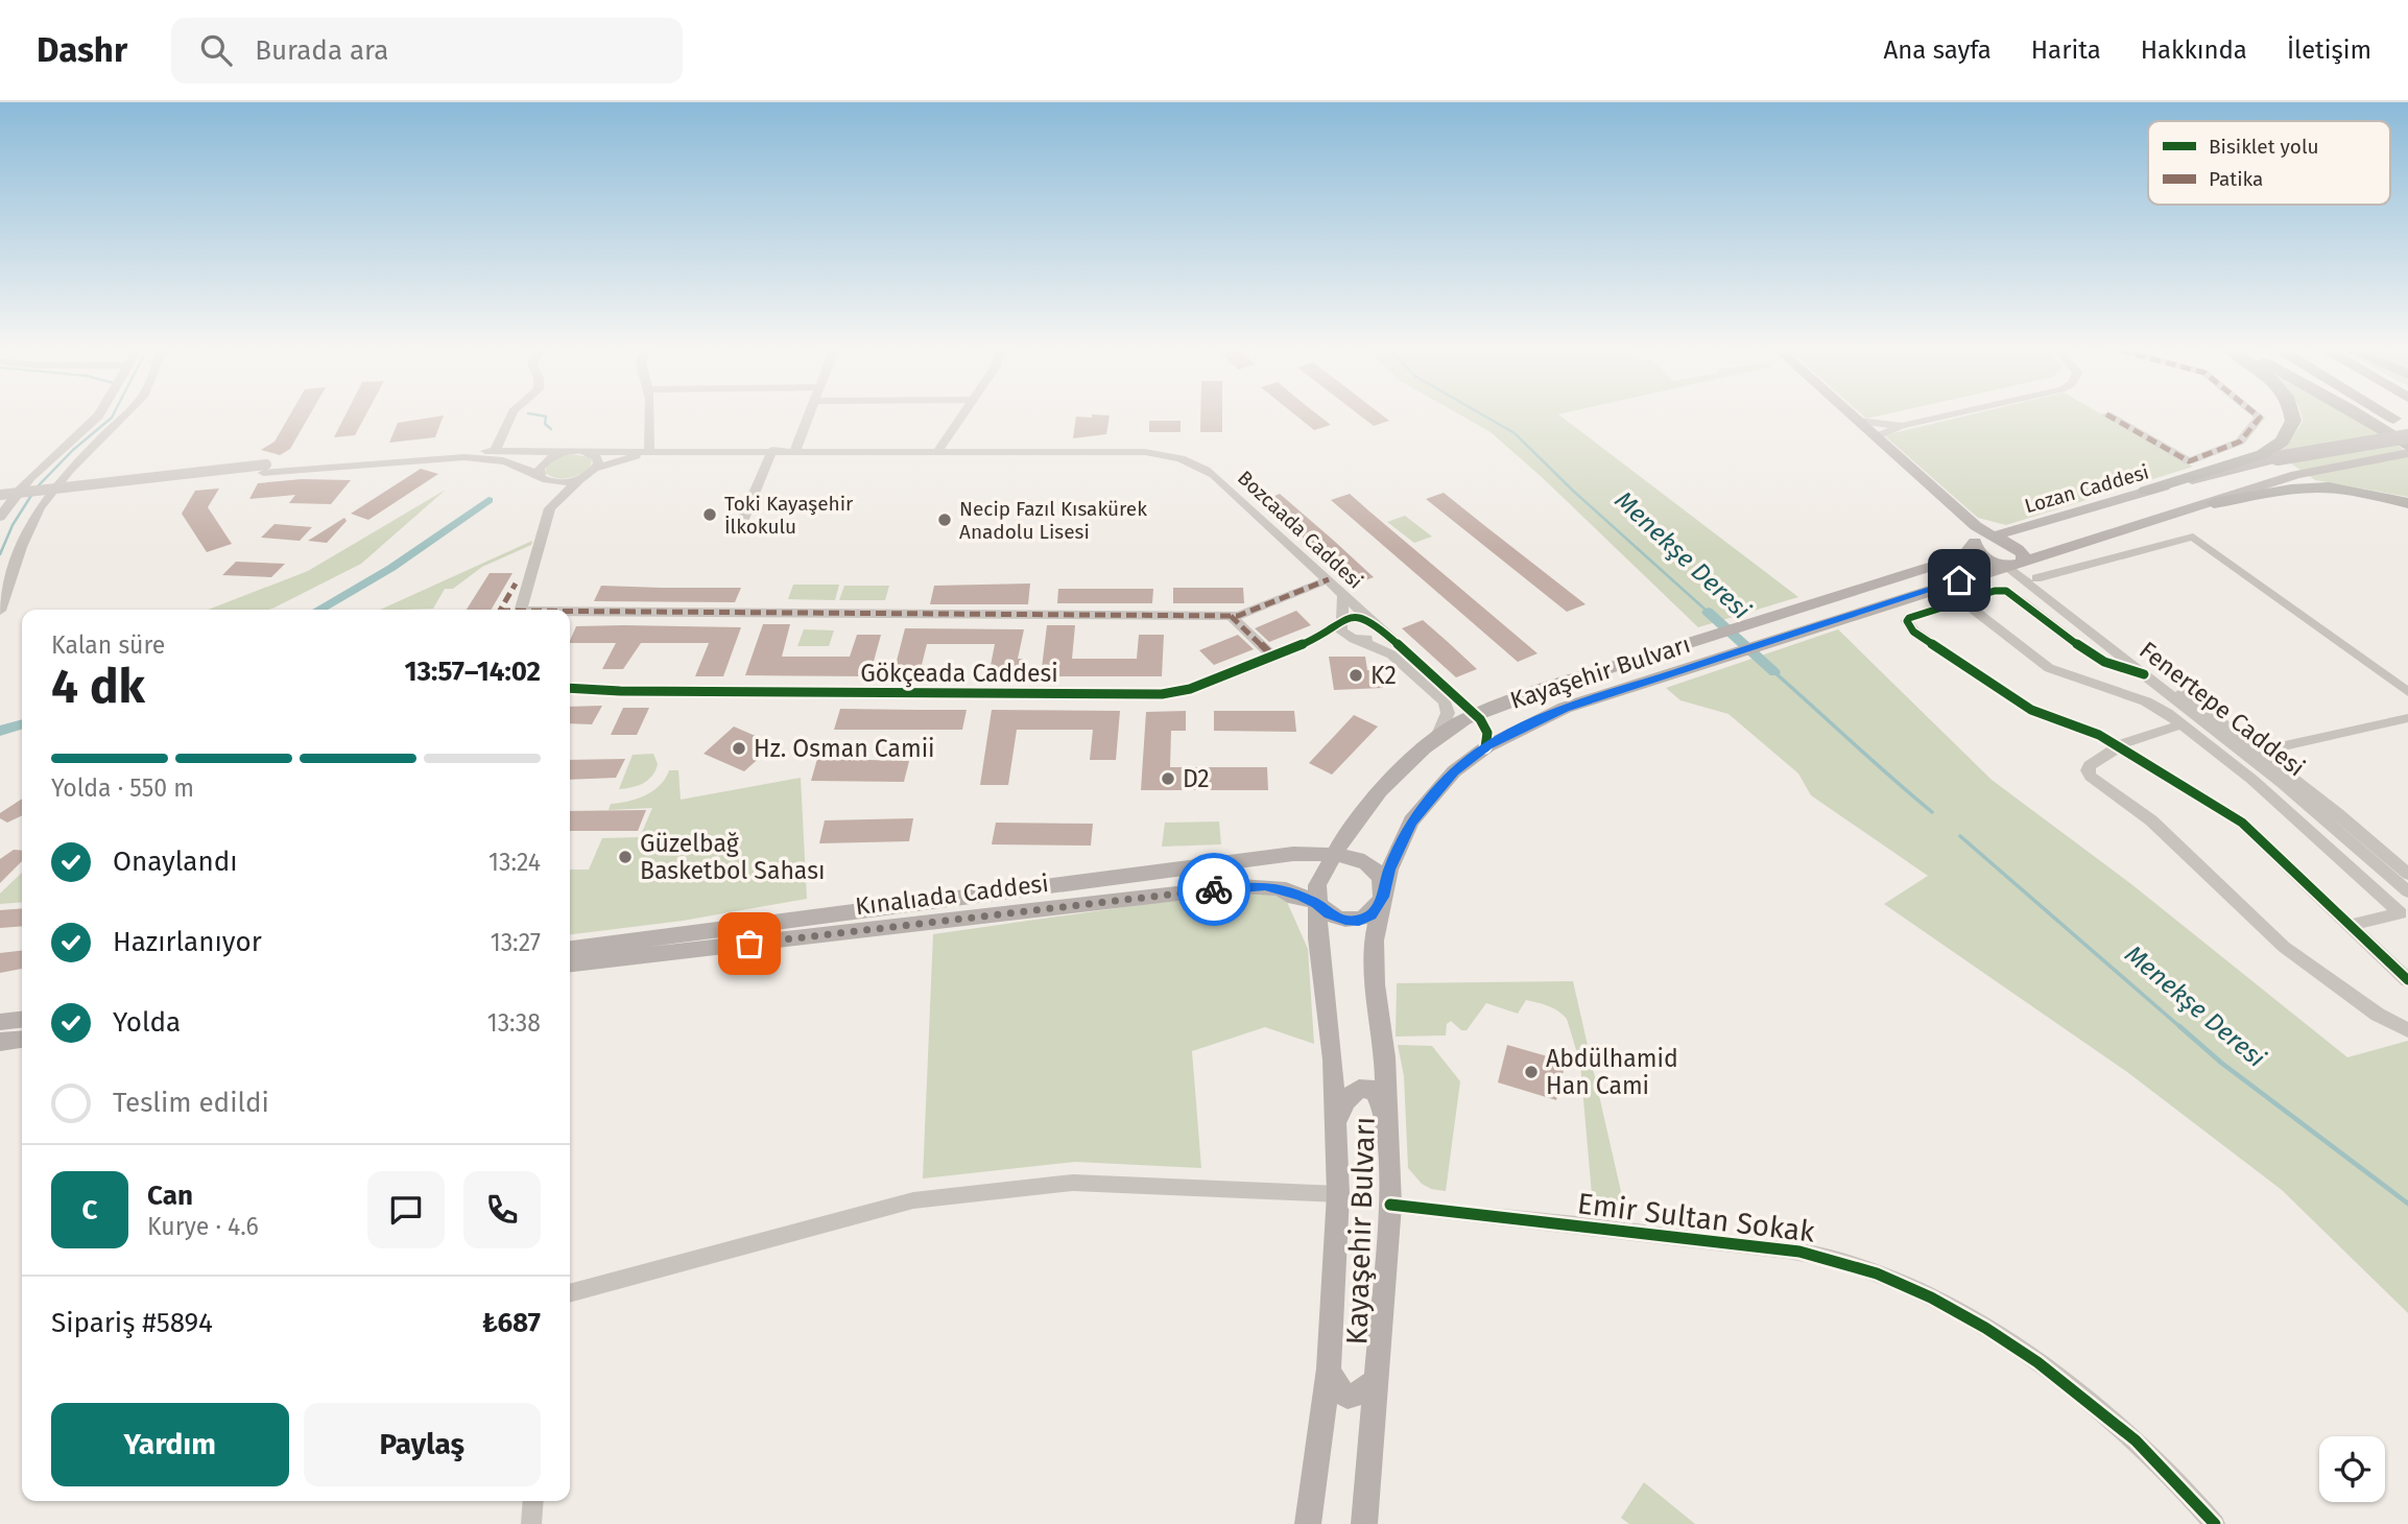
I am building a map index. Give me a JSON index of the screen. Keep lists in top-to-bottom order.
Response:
{
  "streets": {
    "main road": ["Lozan Caddesi", "Kayaşehir Bulvarı", "Kınalıada Caddesi"],
    "street": [
      "Bozcaada Caddesi",
      "Gökçeada Caddesi",
      "Fenertepe Caddesi",
      "Emir Sultan Sokak"
    ]
  },
  "crossings": [
    ["Lozan Caddesi", "Kayaşehir Bulvarı"],
    ["Bozcaada Caddesi", "Kayaşehir Bulvarı"],
    ["Bozcaada Caddesi", "Gökçeada Caddesi"],
    ["Kayaşehir Bulvarı", "Fenertepe Caddesi"],
    ["Kayaşehir Bulvarı", "Kınalıada Caddesi"],
    ["Kayaşehir Bulvarı", "Emir Sultan Sokak"]
  ],
  "water": ["Menekşe Deresi"],
  "places": [
    "Toki Kayaşehir İlkokulu",
    "Necip Fazıl Kısakürek Anadolu Lisesi",
    "K2",
    "Hz. Osman Camii",
    "D2",
    "Güzelbağ Basketbol Sahası",
    "Abdülhamid Han Cami"
  ],
  "legend": ["Bisiklet yolu", "Patika"],
  "page": {
    "header": "Dashr",
    "search": "Burada ara",
    "nav": [
      "Ana sayfa",
      "Harita",
      "Hakkında",
      "İletişim"
    ],
    "heading": ["4 dk", "Kalan süre", "13:57–14:02"],
    "panel": [
      "Can",
      "Kurye · 4.6",
      "Sipariş #5894",
      "₺687"
    ],
    "bar": "Yolda · 550 m",
    "list": [
      ["Onaylandı", "13:24"],
      ["Hazırlanıyor", "13:27"],
      ["Yolda", "13:38"],
      "Teslim edildi"
    ],
    "round": "C",
    "buttons": ["Yardım", "Paylaş"]
  }
}
